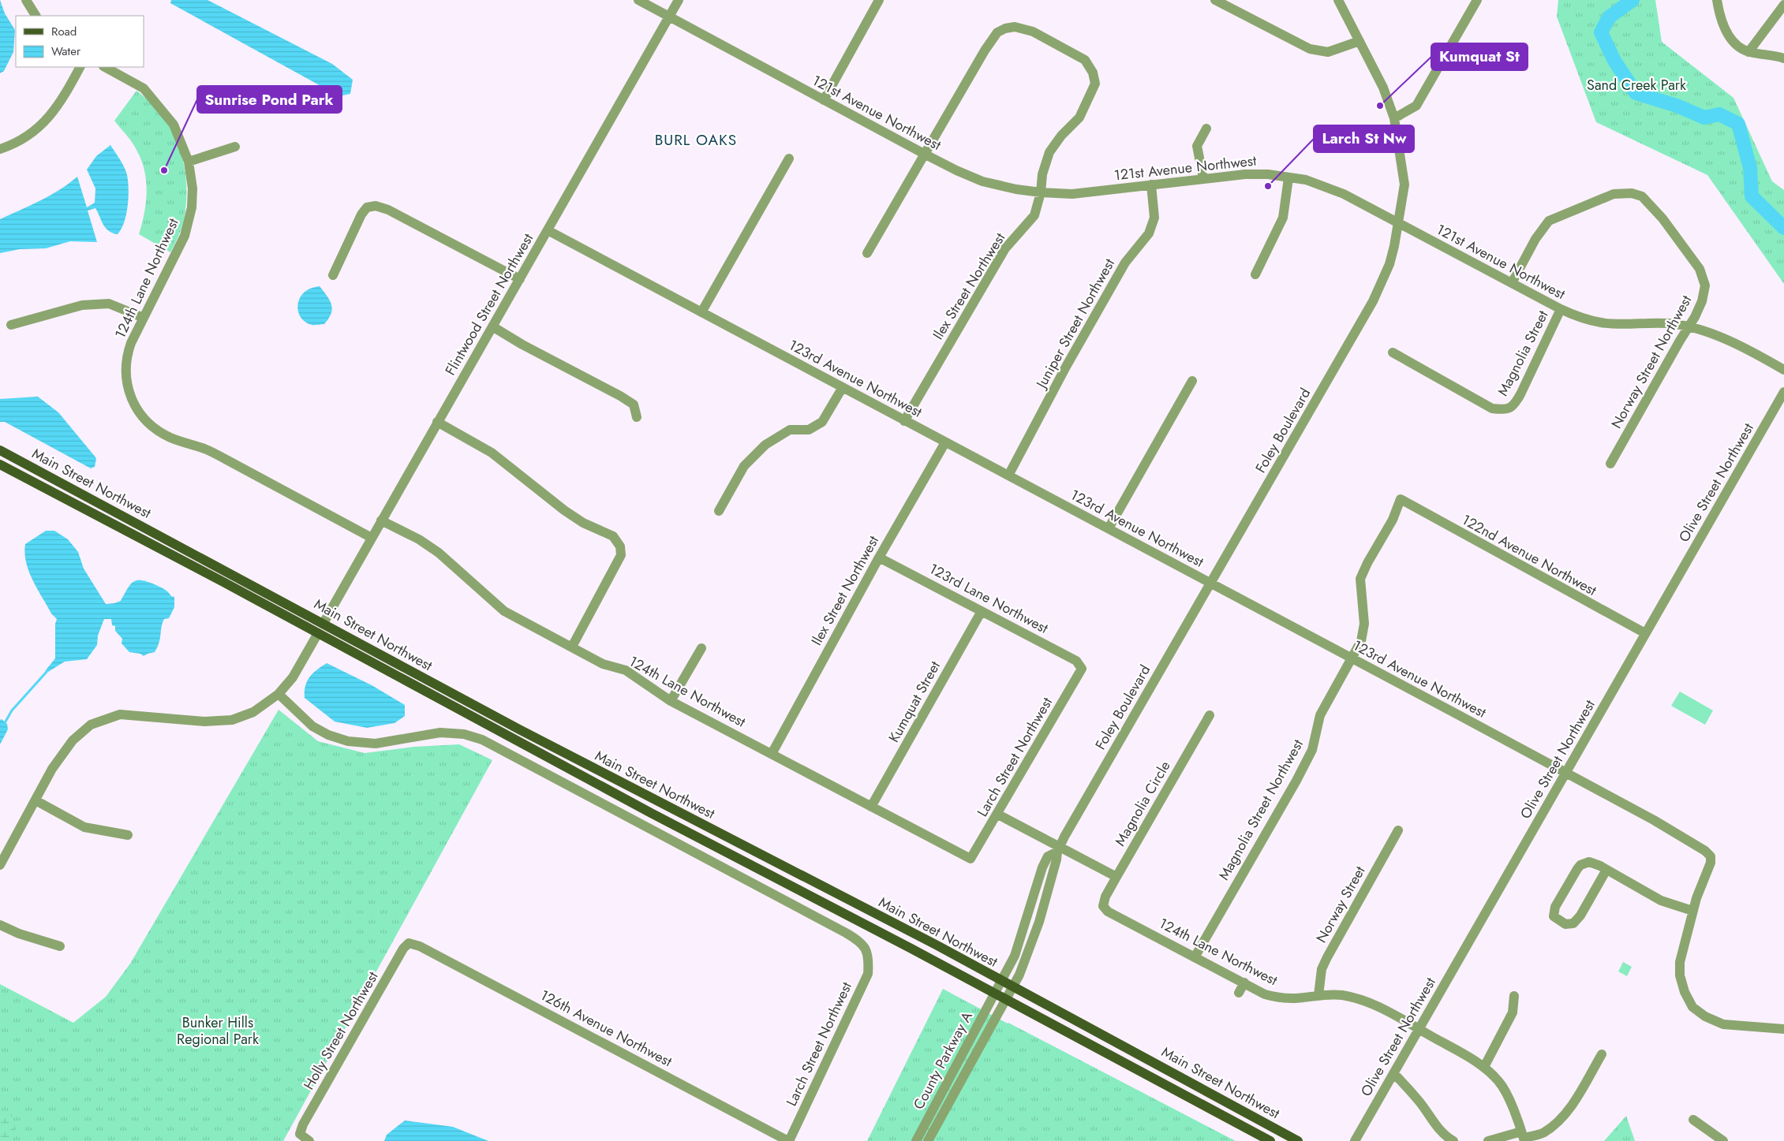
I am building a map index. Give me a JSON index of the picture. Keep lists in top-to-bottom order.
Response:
{
  "streets": {
    "main road": ["Main Street Northwest"],
    "street": [
      "121st Avenue Northwest",
      "124th Lane Northwest",
      "Ilex Street Northwest",
      "Flintwood Street Northwest",
      "Juniper Street Northwest",
      "Magnolia Street",
      "Norway Street Northwest",
      "123rd Avenue Northwest",
      "Foley Boulevard",
      "Olive Street Northwest",
      "122nd Avenue Northwest",
      "123rd Lane Northwest",
      "Kumquat Street",
      "Larch Street Northwest",
      "Magnolia Circle",
      "Magnolia Street Northwest",
      "Norway Street",
      "126th Avenue Northwest",
      "Holly Street Northwest",
      "County Parkway A"
    ]
  },
  "crossings": [
    ["121st Avenue Northwest", "Ilex Street Northwest"],
    ["121st Avenue Northwest", "Flintwood Street Northwest"],
    ["121st Avenue Northwest", "Juniper Street Northwest"],
    ["121st Avenue Northwest", "Magnolia Street"],
    ["121st Avenue Northwest", "Norway Street Northwest"],
    ["121st Avenue Northwest", "Foley Boulevard"],
    ["124th Lane Northwest", "Ilex Street Northwest"],
    ["124th Lane Northwest", "Flintwood Street Northwest"],
    ["124th Lane Northwest", "Olive Street Northwest"],
    ["124th Lane Northwest", "Kumquat Street"],
    ["124th Lane Northwest", "Larch Street Northwest"],
    ["124th Lane Northwest", "Magnolia Circle"],
    ["124th Lane Northwest", "Magnolia Street Northwest"],
    ["124th Lane Northwest", "Norway Street"],
    ["Ilex Street Northwest", "123rd Avenue Northwest"],
    ["Ilex Street Northwest", "123rd Lane Northwest"],
    ["Flintwood Street Northwest", "123rd Avenue Northwest"],
    ["Flintwood Street Northwest", "Main Street Northwest"],
    ["Juniper Street Northwest", "123rd Avenue Northwest"],
    ["123rd Avenue Northwest", "Foley Boulevard"],
    ["123rd Avenue Northwest", "Olive Street Northwest"],
    ["123rd Avenue Northwest", "Magnolia Street Northwest"],
    ["Foley Boulevard", "Main Street Northwest"],
    ["Foley Boulevard", "County Parkway A"],
    ["Olive Street Northwest", "122nd Avenue Northwest"],
    ["Main Street Northwest", "County Parkway A"],
    ["122nd Avenue Northwest", "Magnolia Street Northwest"],
    ["123rd Lane Northwest", "Kumquat Street"],
    ["123rd Lane Northwest", "Larch Street Northwest"],
    ["Larch Street Northwest", "126th Avenue Northwest"],
    ["126th Avenue Northwest", "Holly Street Northwest"]
  ],
  "districts": ["BURL OAKS"],
  "parks": ["Sand Creek Park", "Bunker Hills Regional Park"],
  "places": ["Kumquat St", "Sunrise Pond Park", "Larch St Nw"],
  "legend": ["Road", "Water"]
}
